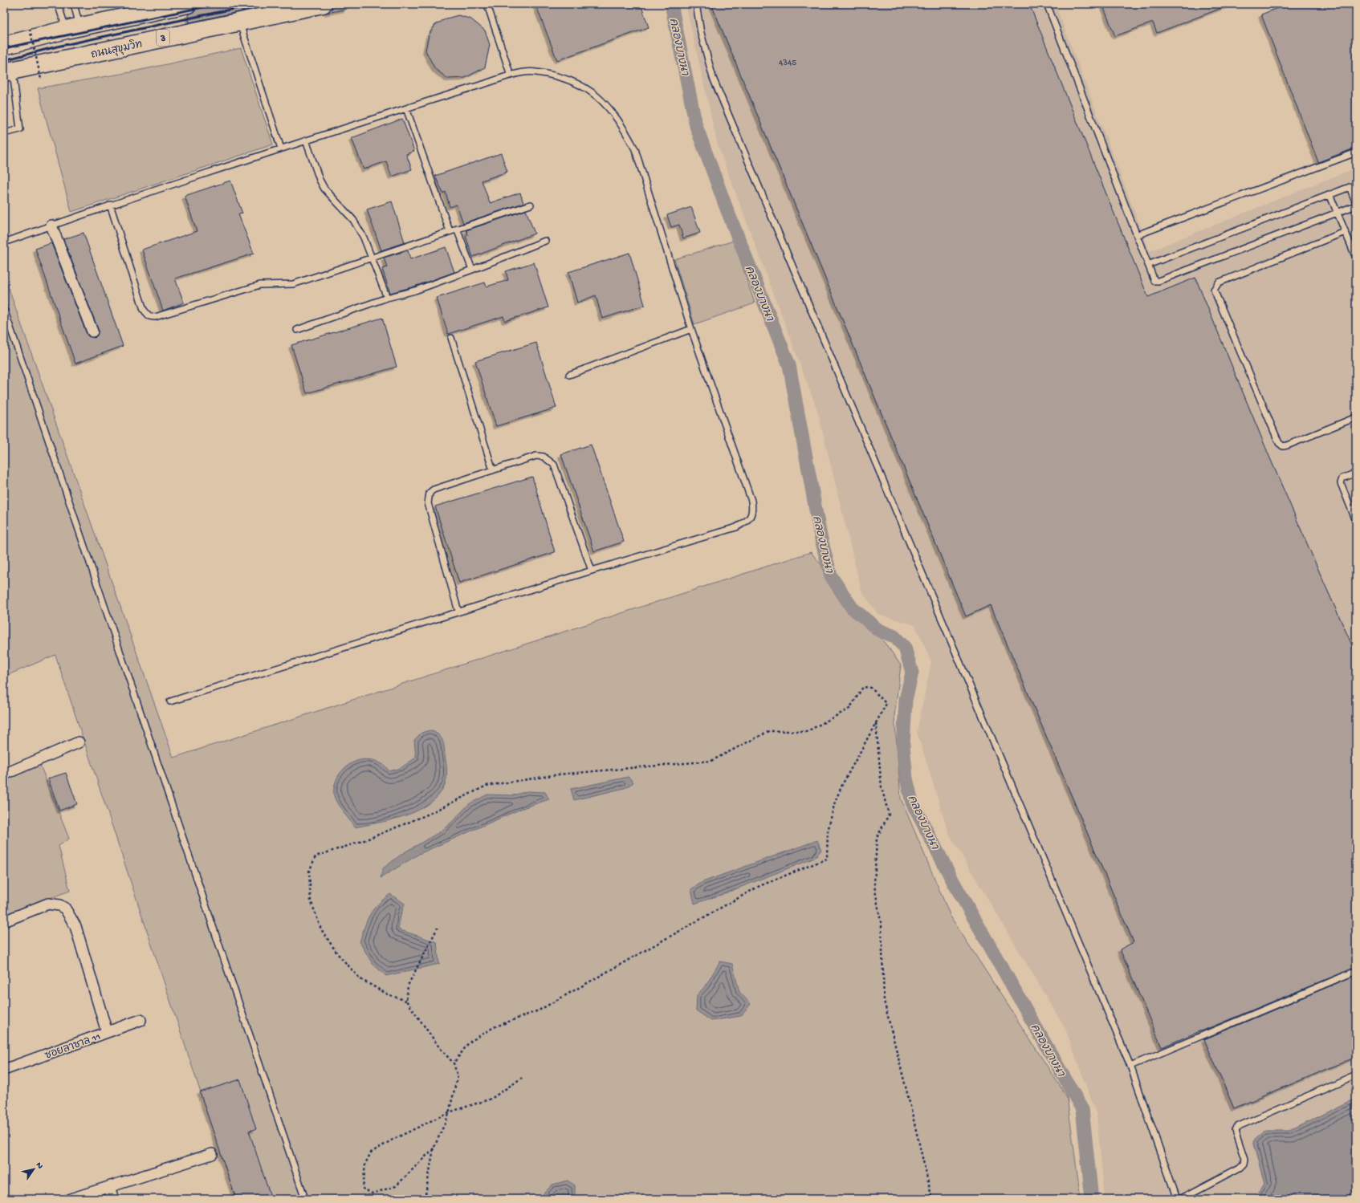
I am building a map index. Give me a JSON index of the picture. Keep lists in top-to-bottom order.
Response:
{
  "streets": {
    "highway": ["3", "ถนนสุขุมวิท"],
    "street": ["ซอยลาซาล 11"]
  },
  "water": ["คลองบางนา"],
  "house_numbers": ["4345"],
  "north": "top right"
}
